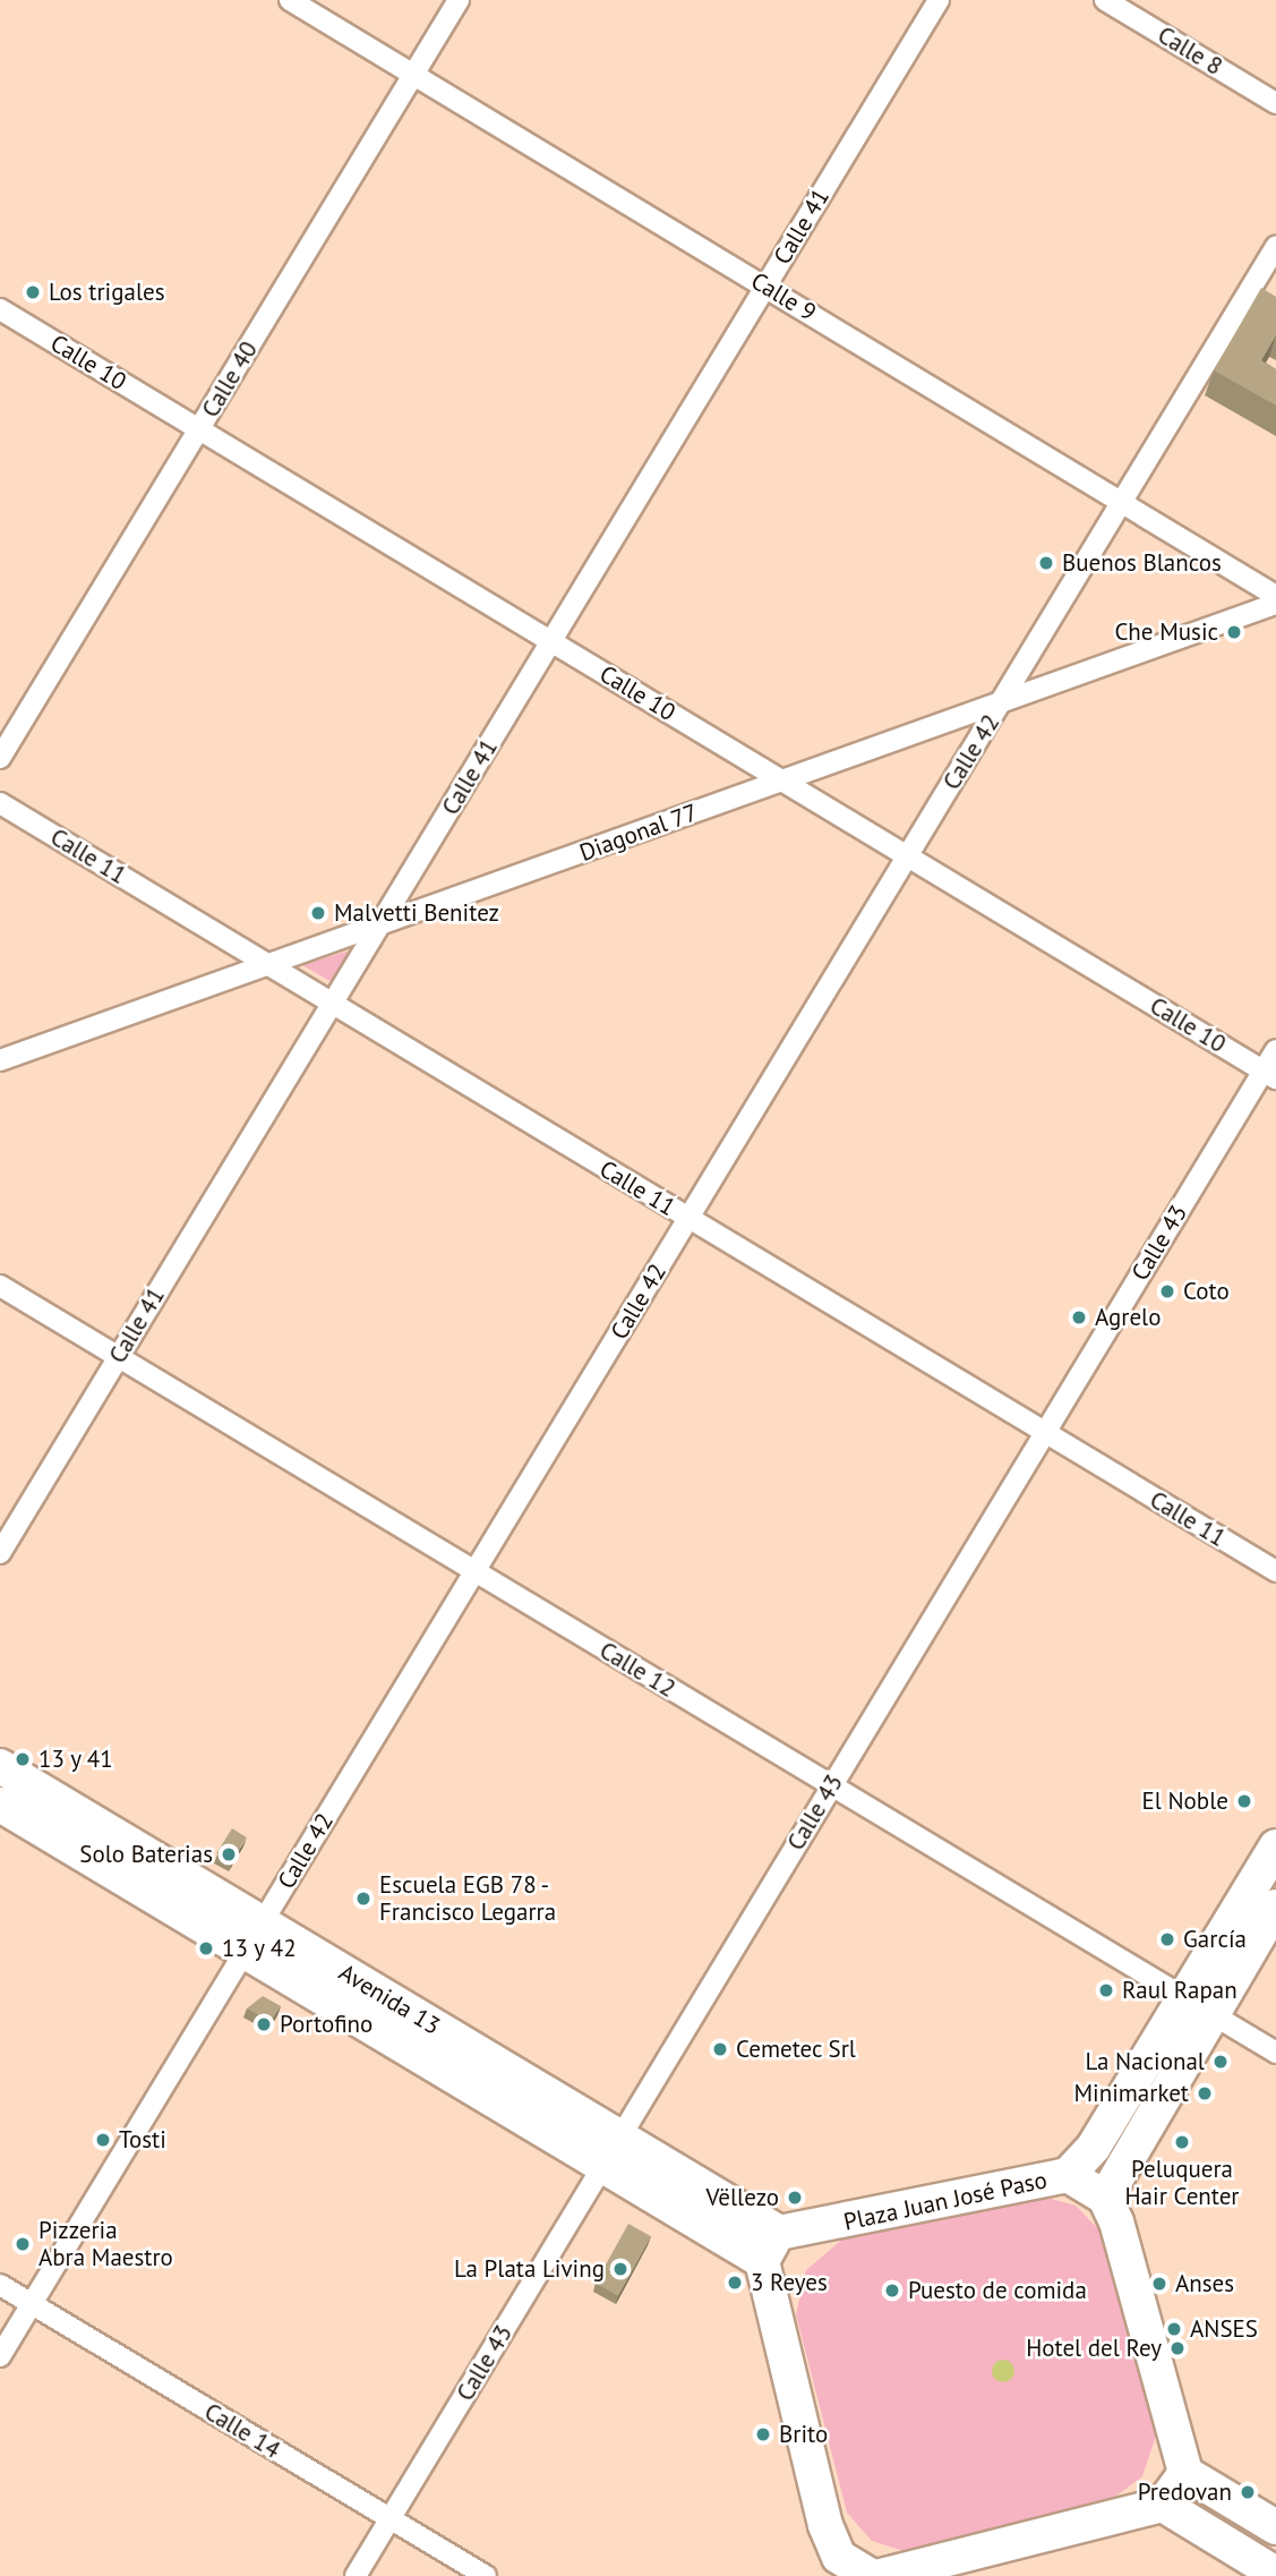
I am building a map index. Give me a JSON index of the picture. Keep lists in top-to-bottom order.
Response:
{
  "streets": {
    "main road": ["Avenida 13", "Plaza Juan José Paso"],
    "street": [
      "Calle 8",
      "Calle 41",
      "Calle 9",
      "Calle 10",
      "Calle 40",
      "Calle 42",
      "Diagonal 77",
      "Calle 11",
      "Calle 43",
      "Calle 12",
      "Calle 14"
    ]
  },
  "crossings": [
    ["Calle 41", "Calle 9"],
    ["Calle 41", "Calle 10"],
    ["Calle 41", "Diagonal 77"],
    ["Calle 41", "Calle 11"],
    ["Calle 41", "Calle 12"],
    ["Calle 9", "Calle 40"],
    ["Calle 9", "Calle 42"],
    ["Calle 10", "Calle 40"],
    ["Calle 10", "Calle 42"],
    ["Calle 10", "Diagonal 77"],
    ["Calle 10", "Calle 43"],
    ["Calle 42", "Diagonal 77"],
    ["Calle 42", "Calle 11"],
    ["Calle 42", "Calle 12"],
    ["Calle 42", "Avenida 13"],
    ["Calle 42", "Calle 14"],
    ["Diagonal 77", "Calle 11"],
    ["Calle 11", "Calle 43"],
    ["Calle 43", "Calle 12"],
    ["Calle 43", "Avenida 13"],
    ["Calle 43", "Calle 14"],
    ["Avenida 13", "Plaza Juan José Paso"]
  ],
  "places": [
    "Los trigales",
    "Buenos Blancos",
    "Che Music",
    "Malvetti Benitez",
    "Coto",
    "Agrelo",
    "13 y 41",
    "El Noble",
    "Solo Baterias",
    "Escuela EGB 78 - Francisco Legarra",
    "García",
    "13 y 42",
    "Raul Rapan",
    "Portofino",
    "Cemetec Srl",
    "La Nacional",
    "Minimarket",
    "Tosti",
    "Peluquera Hair Center",
    "Vëllezo",
    "Pizzeria Abra Maestro",
    "La Plata Living",
    "3 Reyes",
    "Anses",
    "Puesto de comida",
    "ANSES",
    "Hotel del Rey",
    "Brito",
    "Predovan"
  ]
}
